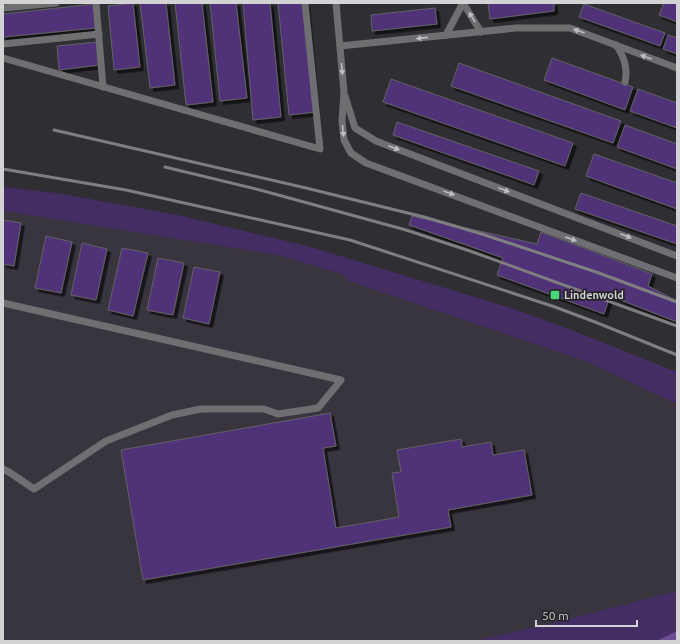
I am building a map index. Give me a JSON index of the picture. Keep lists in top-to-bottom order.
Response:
{
  "places": {
    "transit": ["Lindenwold"]
  },
  "scale_bar": "50 m"
}
